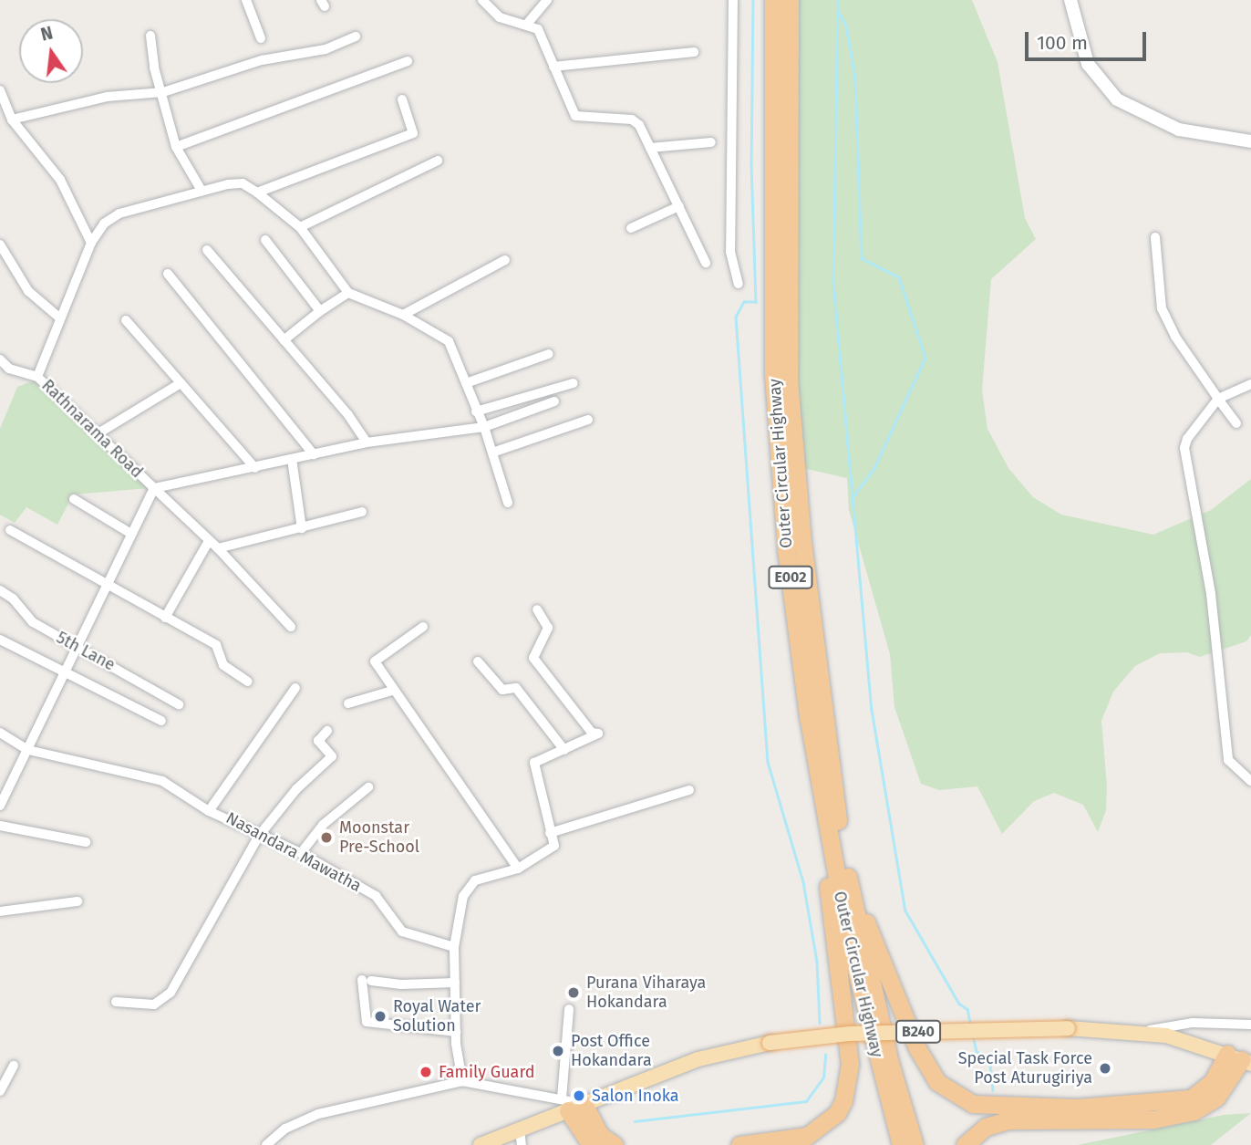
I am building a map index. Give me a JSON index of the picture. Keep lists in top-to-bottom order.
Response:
{
  "streets": {
    "highway": ["Outer Circular Highway", "E002"],
    "main road": ["B240"],
    "street": ["Rathnarama Road", "5th Lane", "Nasandara Mawatha"]
  },
  "crossings": [
    ["Rathnarama Road", "5th Lane"],
    ["Rathnarama Road", "Nasandara Mawatha"]
  ],
  "places": [
    "Moonstar Pre-School",
    "Purana Viharaya Hokandara",
    "Royal Water Solution",
    "Post Office Hokandara",
    "Special Task Force Post Aturugiriya",
    "Family Guard",
    "Salon Inoka"
  ],
  "scale_bar": "100 m",
  "north": "top"
}
